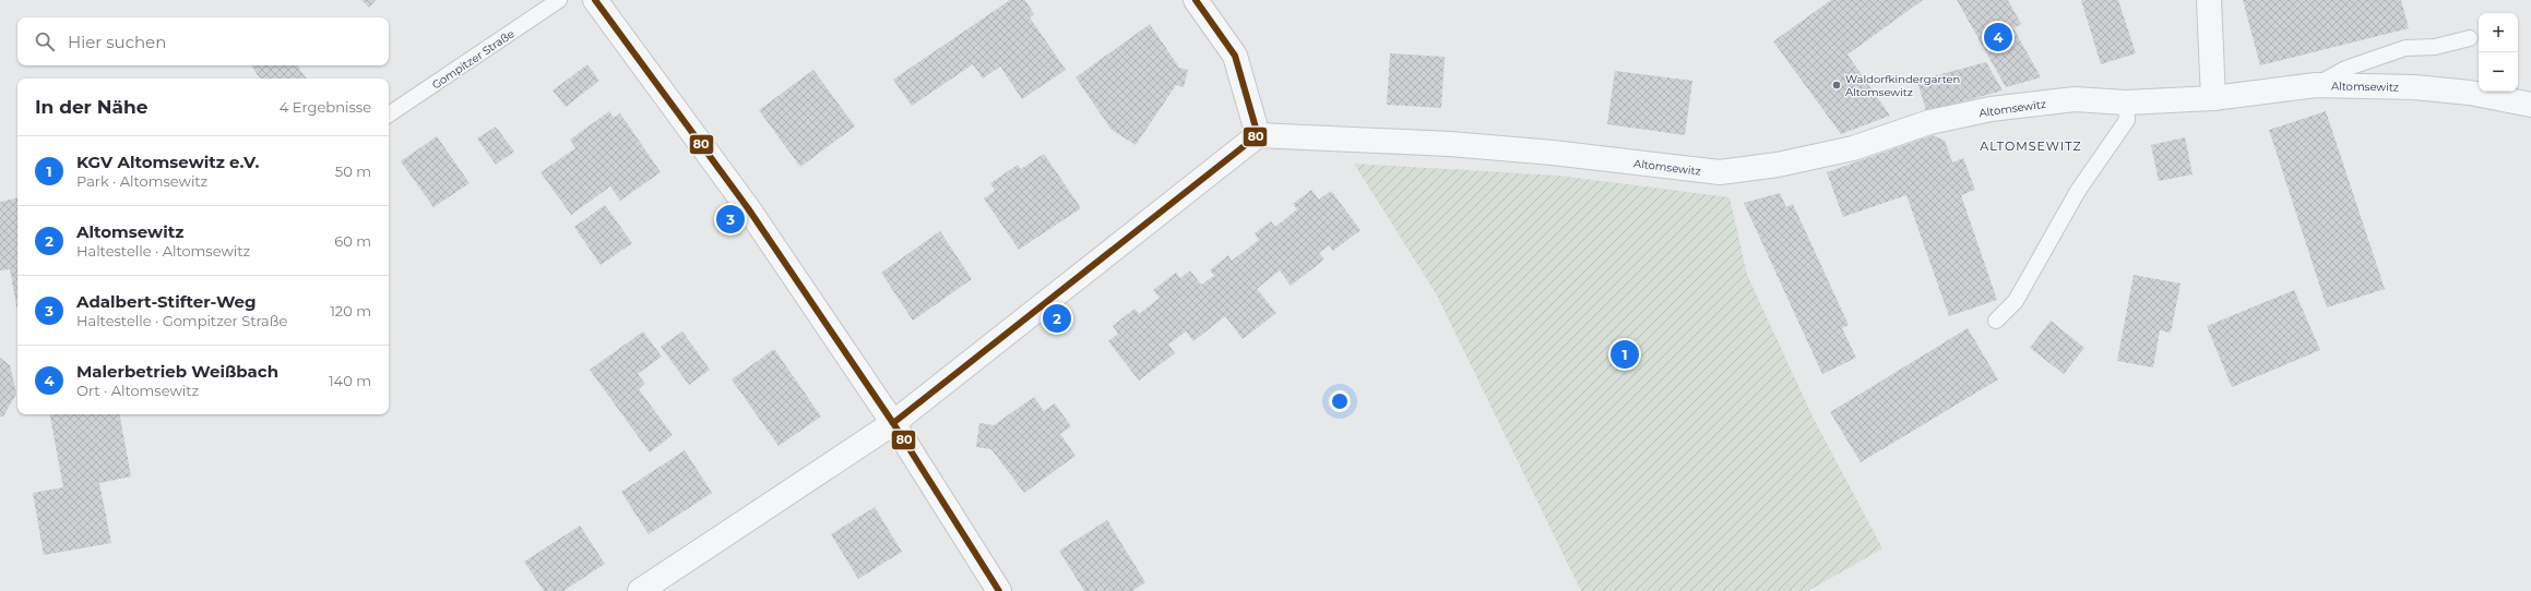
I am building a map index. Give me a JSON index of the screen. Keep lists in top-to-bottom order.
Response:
{
  "streets": {
    "street": ["Altomsewitz"],
    "lane": ["Gompitzer Straße"]
  },
  "districts": ["ALTOMSEWITZ"],
  "places": ["Waldorfkindergarten Altomsewitz"],
  "lines": ["transit line 80"],
  "page": {
    "map_buttons": ["+", "−"],
    "search": "Hier suchen",
    "pins": [
      "4",
      "3",
      "2",
      "1"
    ],
    "heading": ["In der Nähe", "4 Ergebnisse"],
    "list": [
      {
        "mark": "1",
        "name": "KGV Altomsewitz e.V.",
        "note": "Park · Altomsewitz",
        "value": "50 m"
      },
      {
        "mark": "2",
        "name": "Altomsewitz",
        "note": "Haltestelle · Altomsewitz",
        "value": "60 m"
      },
      {
        "mark": "3",
        "name": "Adalbert-Stifter-Weg",
        "note": "Haltestelle · Gompitzer Straße",
        "value": "120 m"
      },
      {
        "mark": "4",
        "name": "Malerbetrieb Weißbach",
        "note": "Ort · Altomsewitz",
        "value": "140 m"
      }
    ]
  }
}
